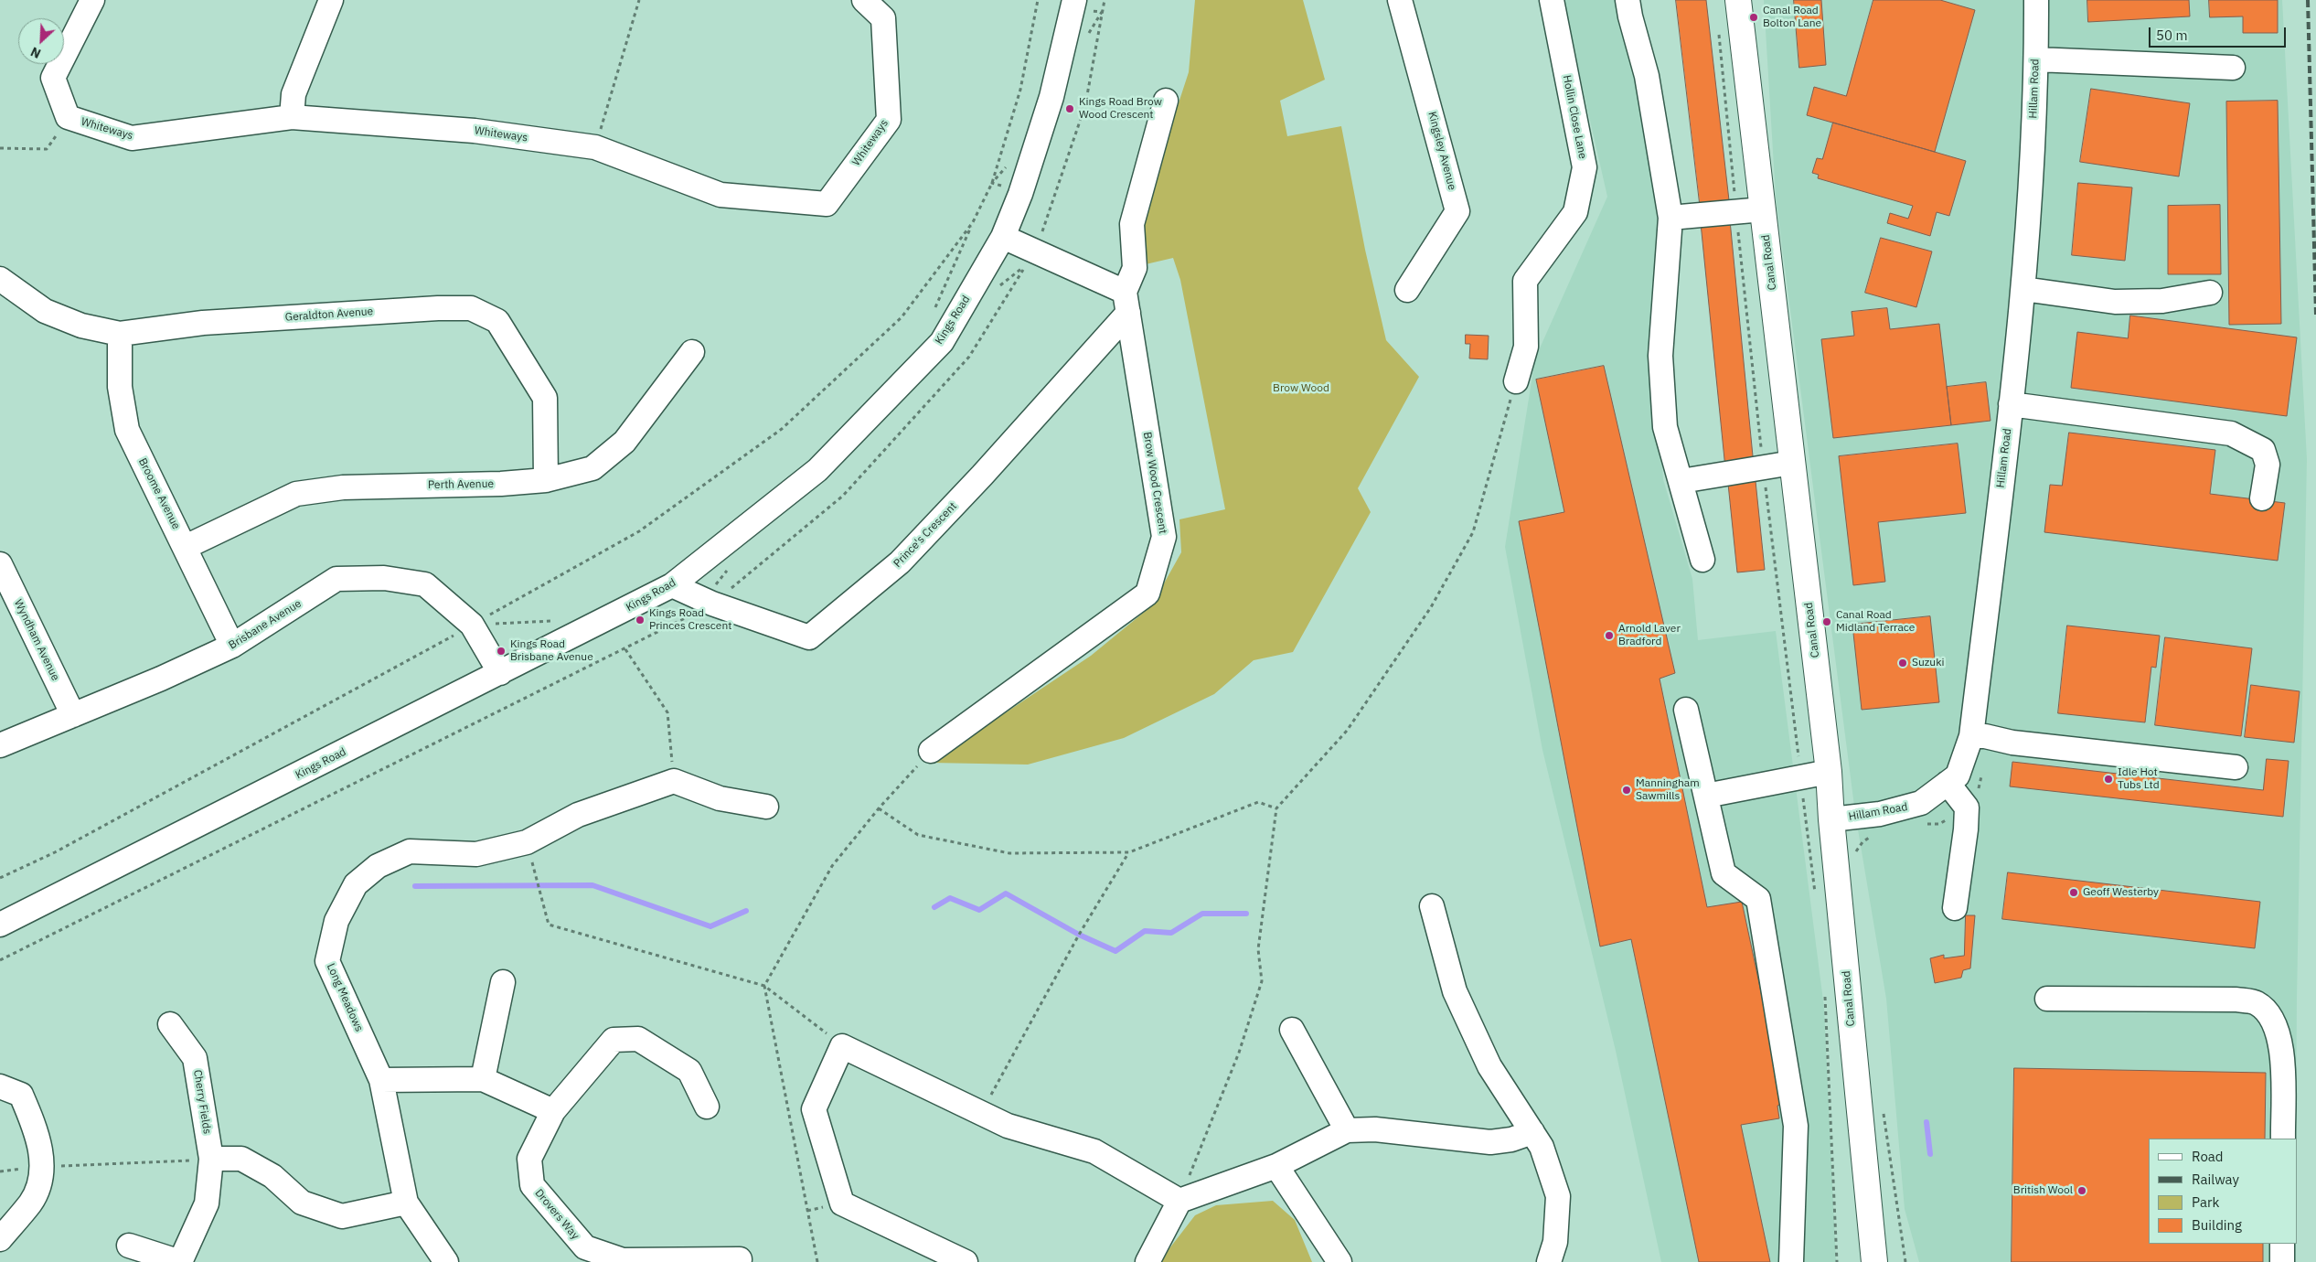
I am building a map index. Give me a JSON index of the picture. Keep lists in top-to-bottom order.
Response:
{
  "streets": {
    "main road": ["Canal Road"],
    "street": [
      "Hillam Road",
      "Hollin Close Lane",
      "Whiteways",
      "Kingsley Avenue",
      "Geraldton Avenue",
      "Kings Road",
      "Brow Wood Crescent",
      "Perth Avenue",
      "Broome Avenue",
      "Prince's Crescent",
      "Brisbane Avenue",
      "Wyndham Avenue",
      "Long Meadows",
      "Cherry Fields",
      "Drovers Way"
    ]
  },
  "crossings": [
    ["Hillam Road", "Canal Road"],
    ["Geraldton Avenue", "Perth Avenue"],
    ["Geraldton Avenue", "Broome Avenue"],
    ["Kings Road", "Prince's Crescent"],
    ["Kings Road", "Brisbane Avenue"],
    ["Brow Wood Crescent", "Prince's Crescent"],
    ["Perth Avenue", "Broome Avenue"],
    ["Broome Avenue", "Brisbane Avenue"],
    ["Brisbane Avenue", "Wyndham Avenue"]
  ],
  "parks": ["Brow Wood"],
  "places": [
    "Canal Road Bolton Lane",
    "Kings Road Brow Wood Crescent",
    "Kings Road Princes Crescent",
    "Canal Road Midland Terrace",
    "Arnold Laver Bradford",
    "Kings Road Brisbane Avenue",
    "Suzuki",
    "Idle Hot Tubs Ltd",
    "Manningham Sawmills",
    "Geoff Westerby",
    "British Wool"
  ],
  "legend": [
    "Road",
    "Railway",
    "Park",
    "Building"
  ],
  "scale_bar": "50 m",
  "north": "bottom left"
}
